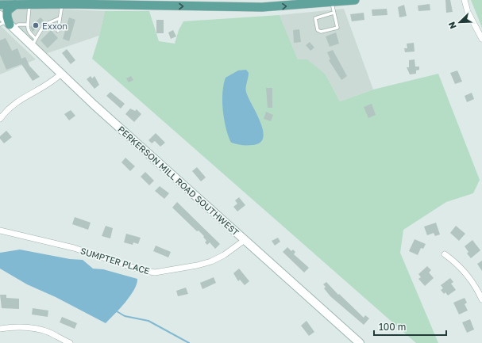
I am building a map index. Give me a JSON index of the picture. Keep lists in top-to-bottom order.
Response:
{
  "streets": {
    "street": ["PERKERSON MILL ROAD SOUTHWEST", "SUMPTER PLACE"]
  },
  "crossings": [
    ["PERKERSON MILL ROAD SOUTHWEST", "SUMPTER PLACE"]
  ],
  "places": ["Exxon"],
  "scale_bar": "100 m",
  "north": "bottom left"
}
